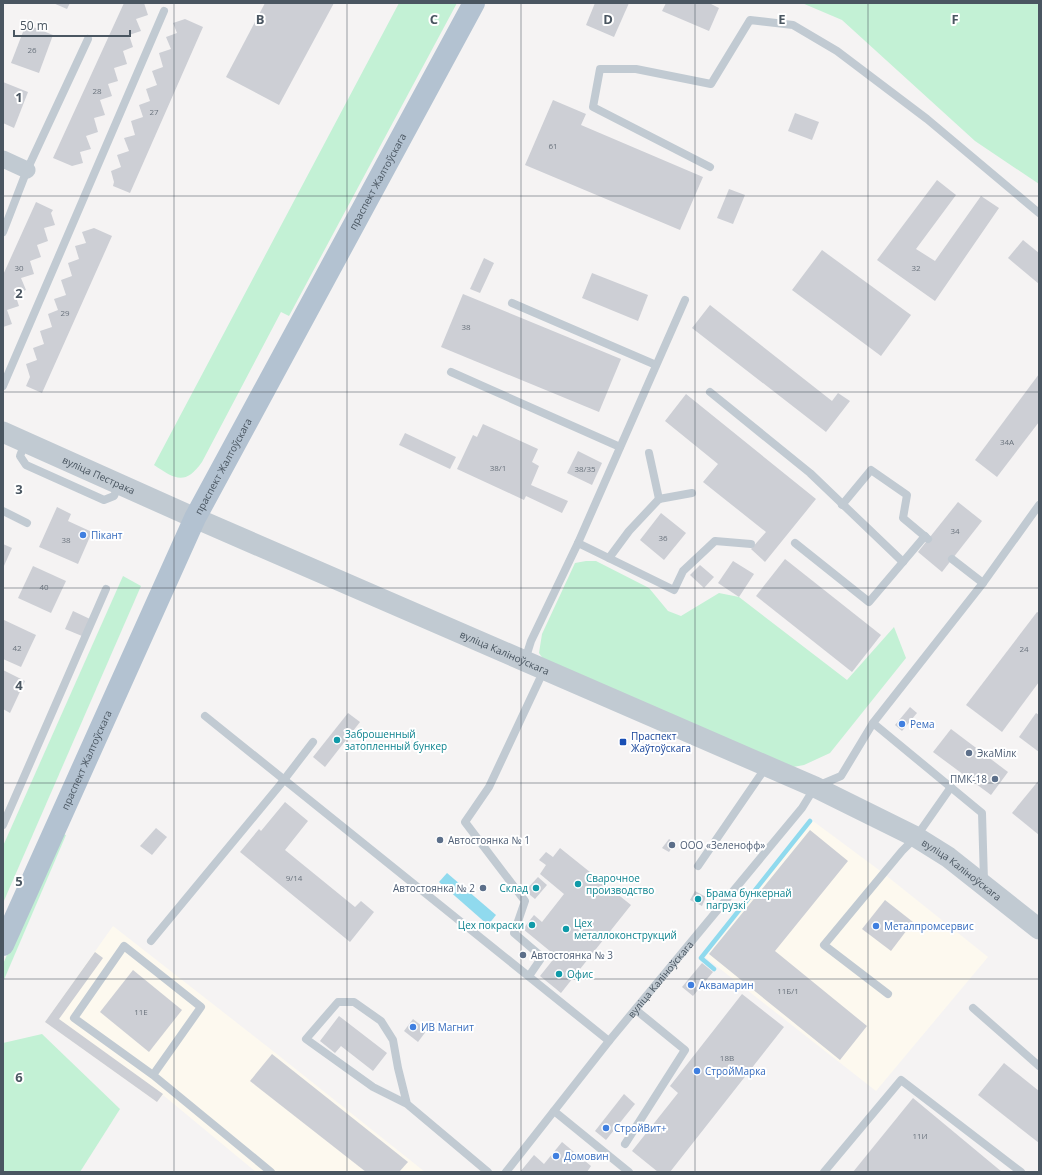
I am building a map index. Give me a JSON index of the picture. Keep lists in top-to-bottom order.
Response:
{
  "streets": {
    "main road": ["праспект Жалтоўскага"],
    "street": ["вуліца Пестрака", "вуліца Каліноўскага"]
  },
  "crossings": [
    ["праспект Жалтоўскага", "вуліца Пестрака"],
    ["праспект Жалтоўскага", "вуліца Каліноўскага"],
    ["вуліца Пестрака", "вуліца Каліноўскага"]
  ],
  "places": {
    "other": [
      "Пікант",
      "Рема",
      "Заброшенный затопленный бункер",
      "ЭкаМілк",
      "ПМК-18",
      "Автостоянка № 1",
      "ООО «Зеленофф»",
      "Сварочное производство",
      "Автостоянка № 2",
      "Склад",
      "Брама бункернай пагрузкі",
      "Цех покраски",
      "Металпромсервис",
      "Цех металлоконструкций",
      "Автостоянка № 3",
      "Офис",
      "Аквамарин",
      "ИВ Магнит",
      "СтройМарка",
      "СтройВит+",
      "Домовин"
    ],
    "transit": ["Праспект Жаўтоўскага"]
  },
  "house_numbers": [
    "26",
    "28",
    "27",
    "61",
    "30",
    "32",
    "29",
    "38",
    "34А",
    "38/1",
    "38/35",
    "34",
    "36",
    "38",
    "40",
    "42",
    "24",
    "9/14",
    "11Б/1",
    "11Е",
    "18В",
    "11И"
  ],
  "scale_bar": "50 m",
  "grid": {
    "columns": [
      "B",
      "C",
      "D",
      "E",
      "F"
    ],
    "rows": [
      "1",
      "2",
      "3",
      "4",
      "5",
      "6"
    ]
  }
}
